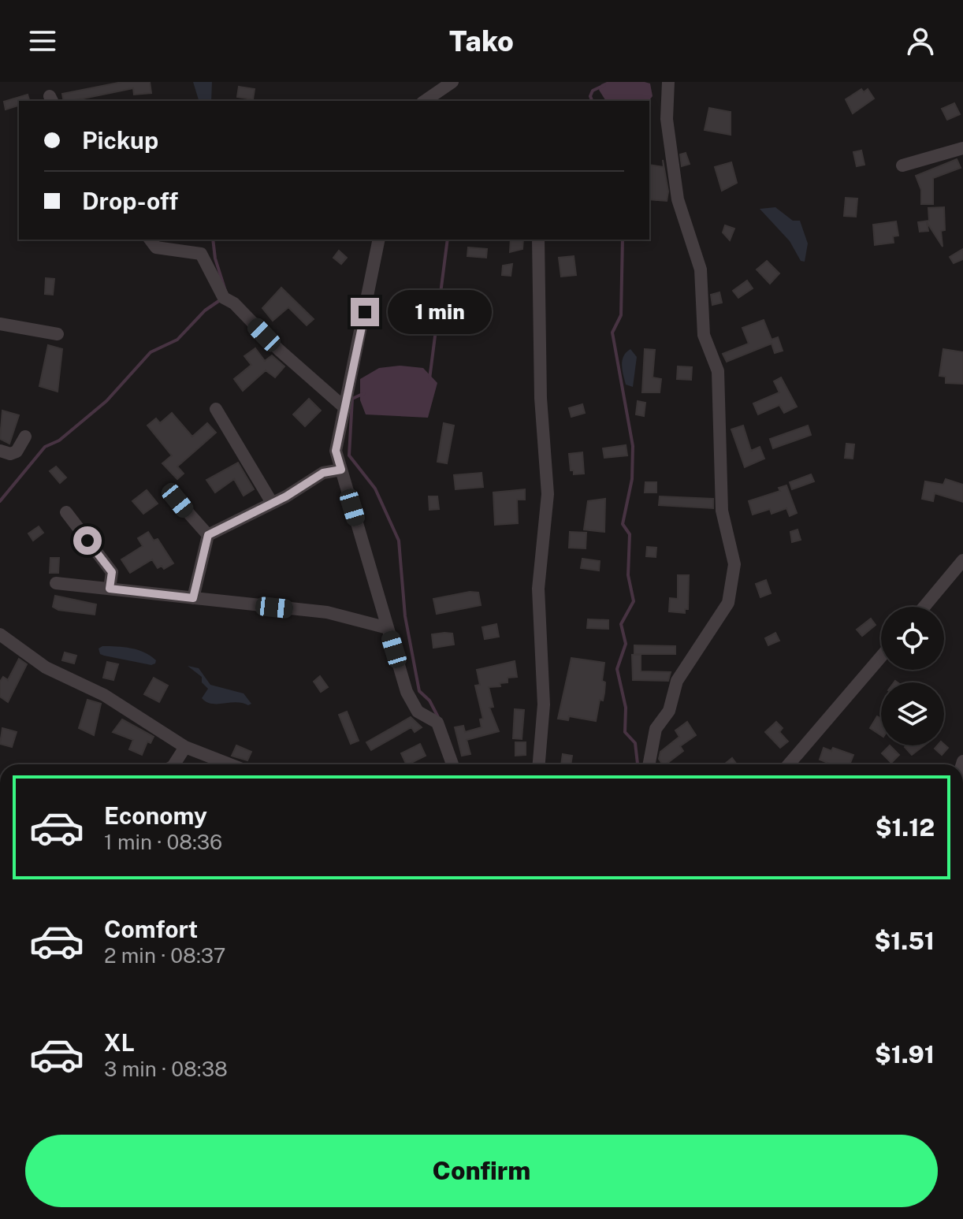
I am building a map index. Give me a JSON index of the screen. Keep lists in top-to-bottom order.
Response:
{
  "page": {
    "header": "Tako",
    "banner": ["Pickup", "Drop-off"],
    "bubble": "1 min",
    "list": [
      {
        "name": "Economy",
        "note": "1 min · 08:36",
        "value": "$1.12"
      },
      {
        "name": "Comfort",
        "note": "2 min · 08:37",
        "value": "$1.51"
      },
      {
        "name": "XL",
        "note": "3 min · 08:38",
        "value": "$1.91"
      }
    ],
    "buttons": "Confirm"
  }
}
